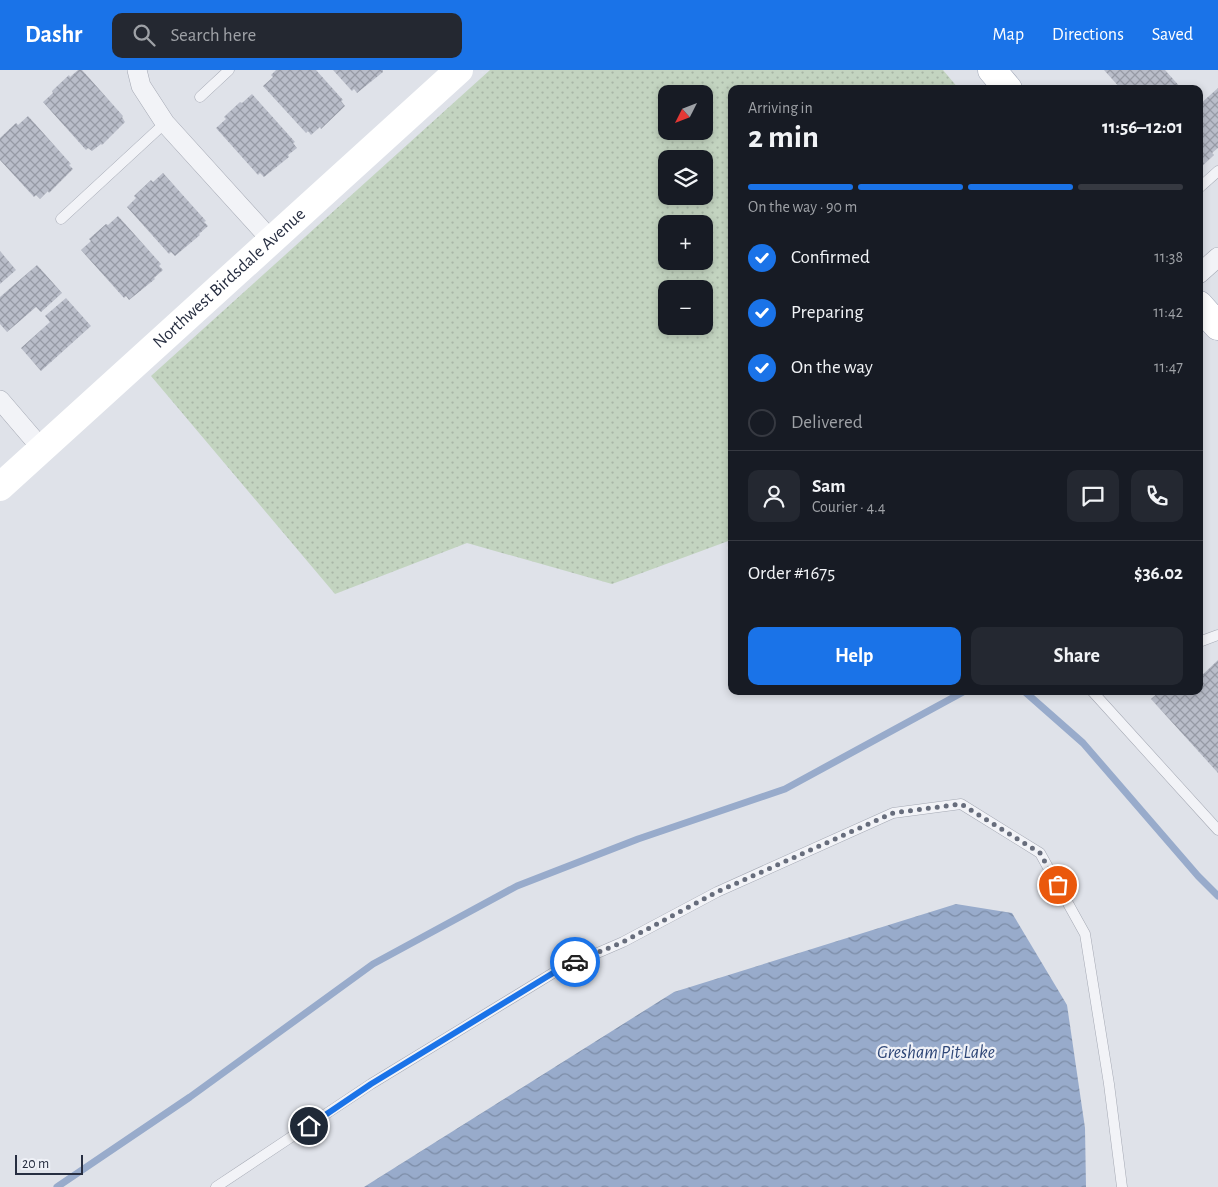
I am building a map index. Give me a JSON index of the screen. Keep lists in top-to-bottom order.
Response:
{
  "streets": {
    "main road": ["Northwest Birdsdale Avenue"]
  },
  "water": ["Gresham Pit Lake"],
  "scale_bar": "20 m",
  "north": "bottom left",
  "page": {
    "header": "Dashr",
    "search": "Search here",
    "nav": ["Map", "Directions", "Saved"],
    "map_buttons": ["+", "−"],
    "heading": ["2 min", "Arriving in", "11:56–12:01"],
    "panel": [
      "Sam",
      "Courier · 4.4",
      "Order #1675",
      "$36.02"
    ],
    "bar": "On the way · 90 m",
    "list": [
      ["Confirmed", "11:38"],
      ["Preparing", "11:42"],
      ["On the way", "11:47"],
      "Delivered"
    ],
    "buttons": ["Help", "Share"],
    "scale": "20 m"
  }
}
